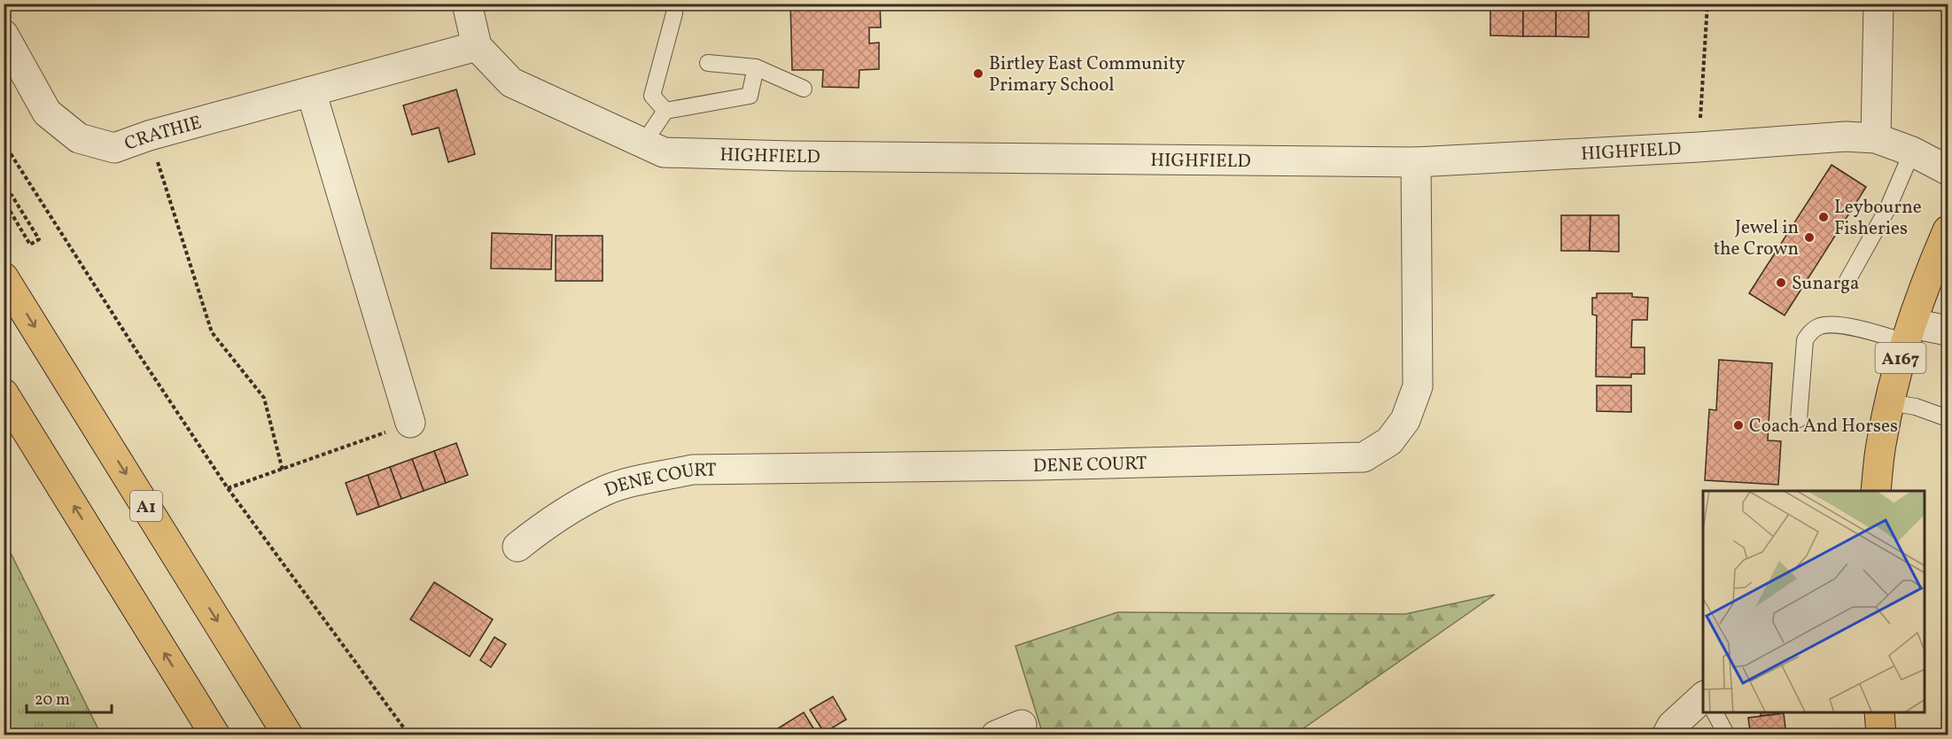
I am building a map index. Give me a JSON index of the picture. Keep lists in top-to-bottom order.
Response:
{
  "streets": {
    "main road": ["A167", "A1"],
    "street": ["CRATHIE", "HIGHFIELD", "DENE COURT"]
  },
  "crossings": [
    ["CRATHIE", "HIGHFIELD"],
    ["HIGHFIELD", "DENE COURT"]
  ],
  "places": [
    "Birtley East Community Primary School",
    "Leybourne Fisheries",
    "Jewel in the Crown",
    "Sunarga",
    "Coach And Horses"
  ],
  "scale_bar": "20 m"
}
